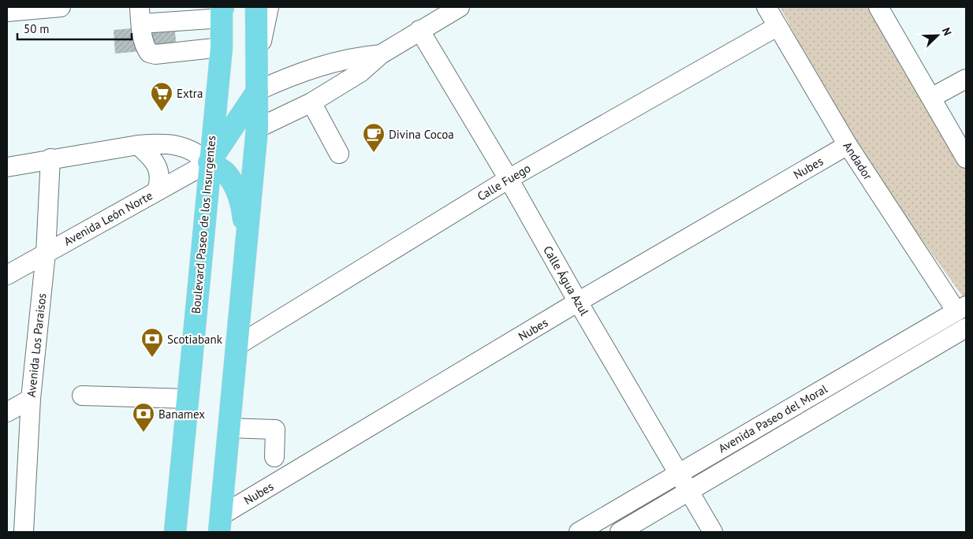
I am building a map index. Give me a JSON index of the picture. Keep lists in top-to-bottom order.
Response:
{
  "streets": {
    "main road": ["Boulevard Paseo de los Insurgentes"],
    "street": [
      "Andador",
      "Nubes",
      "Calle Fuego",
      "Avenida León Norte",
      "Calle Água Azul",
      "Avenida Los Paraisos",
      "Avenida Paseo del Moral"
    ]
  },
  "crossings": [
    ["Andador", "Nubes"],
    ["Andador", "Calle Fuego"],
    ["Andador", "Avenida Paseo del Moral"],
    ["Nubes", "Calle Água Azul"],
    ["Calle Fuego", "Calle Água Azul"],
    ["Avenida León Norte", "Boulevard Paseo de los Insurgentes"],
    ["Avenida León Norte", "Avenida Los Paraisos"],
    ["Calle Água Azul", "Avenida Paseo del Moral"]
  ],
  "places": {
    "supermarket": ["Extra"],
    "cafe": ["Divina Cocoa"],
    "bank": ["Scotiabank", "Banamex"]
  },
  "scale_bar": "50 m",
  "north": "top right"
}
